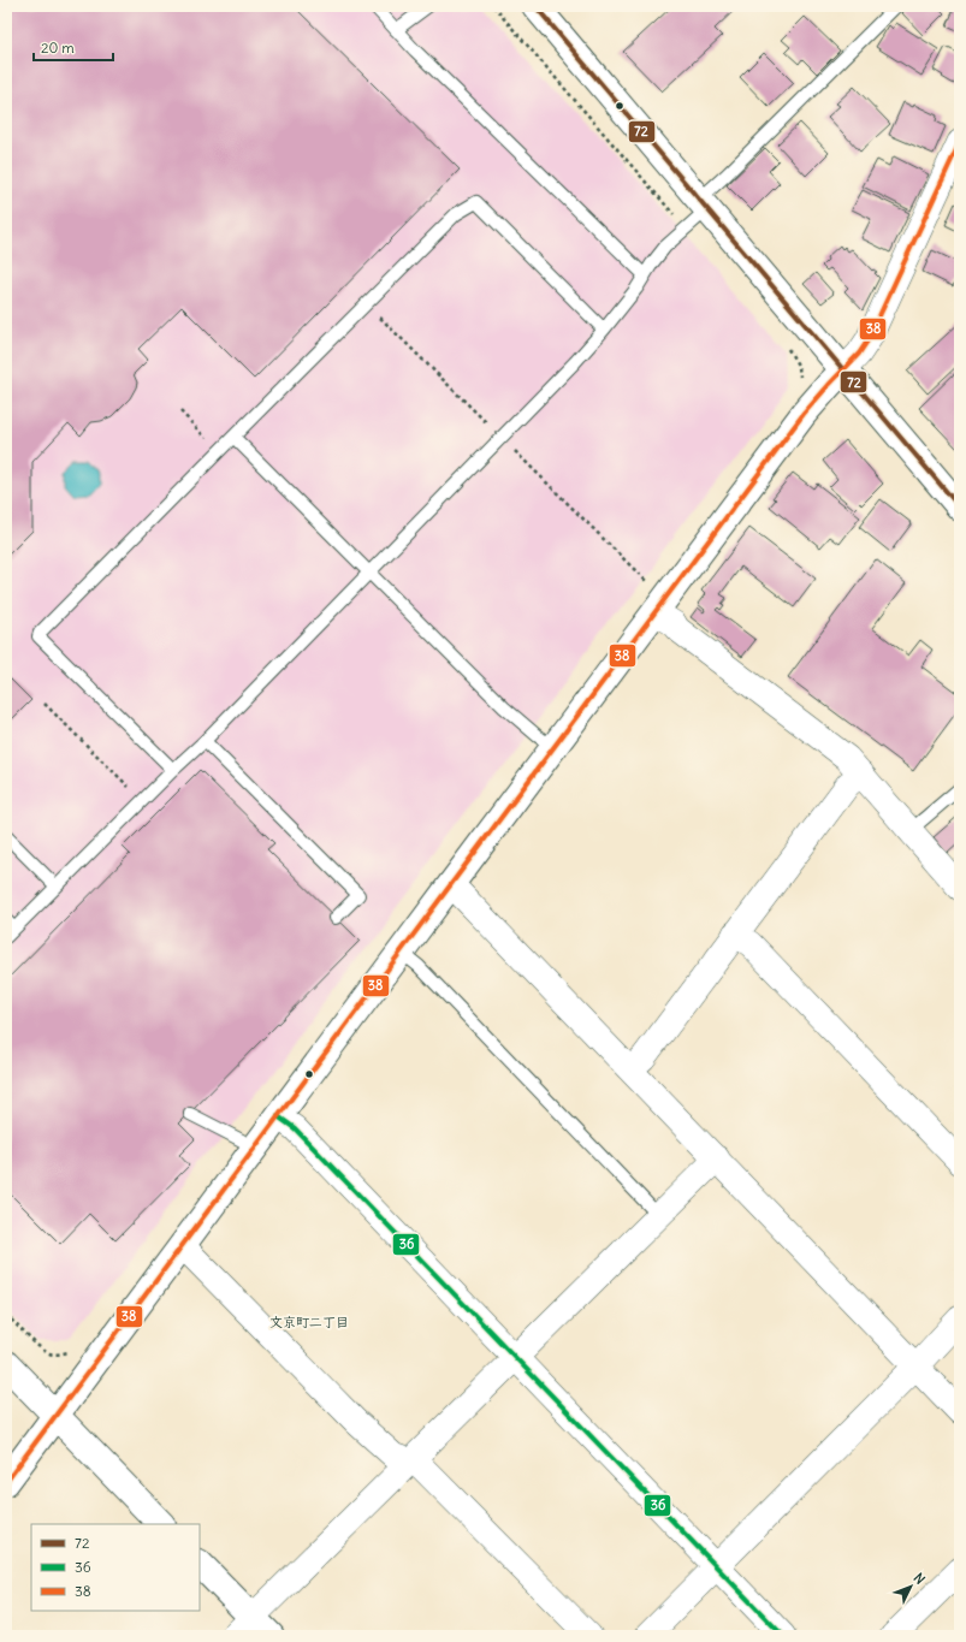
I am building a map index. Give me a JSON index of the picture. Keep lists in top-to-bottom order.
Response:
{
  "districts": ["文京町二丁目"],
  "lines": ["transit line 72", "transit line 38", "transit line 36"],
  "legend": ["72", "36", "38"],
  "scale_bar": "20 m",
  "north": "top right"
}
